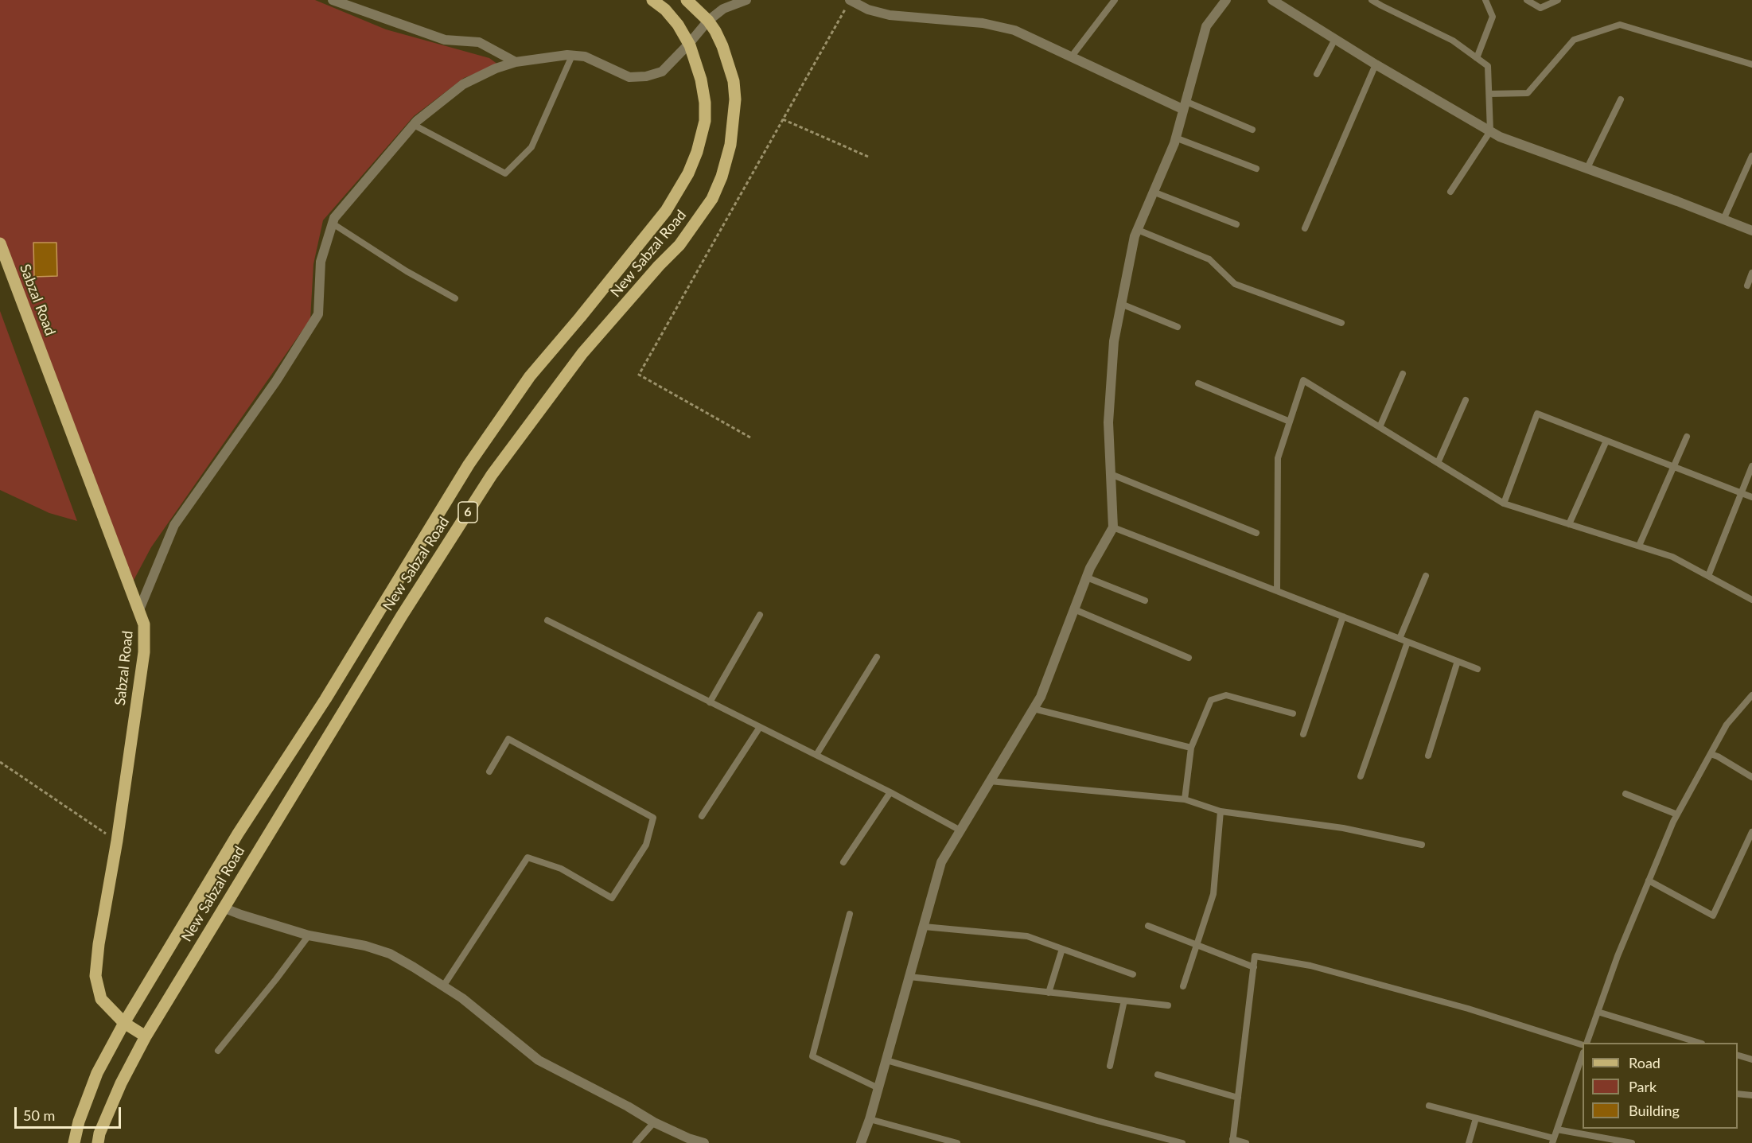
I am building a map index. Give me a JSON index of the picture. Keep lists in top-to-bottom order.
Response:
{
  "streets": {
    "main road": ["New Sabzal Road", "Sabzal Road", "6"]
  },
  "crossings": [
    ["New Sabzal Road", "Sabzal Road"]
  ],
  "legend": ["Road", "Park", "Building"],
  "scale_bar": "50 m"
}
